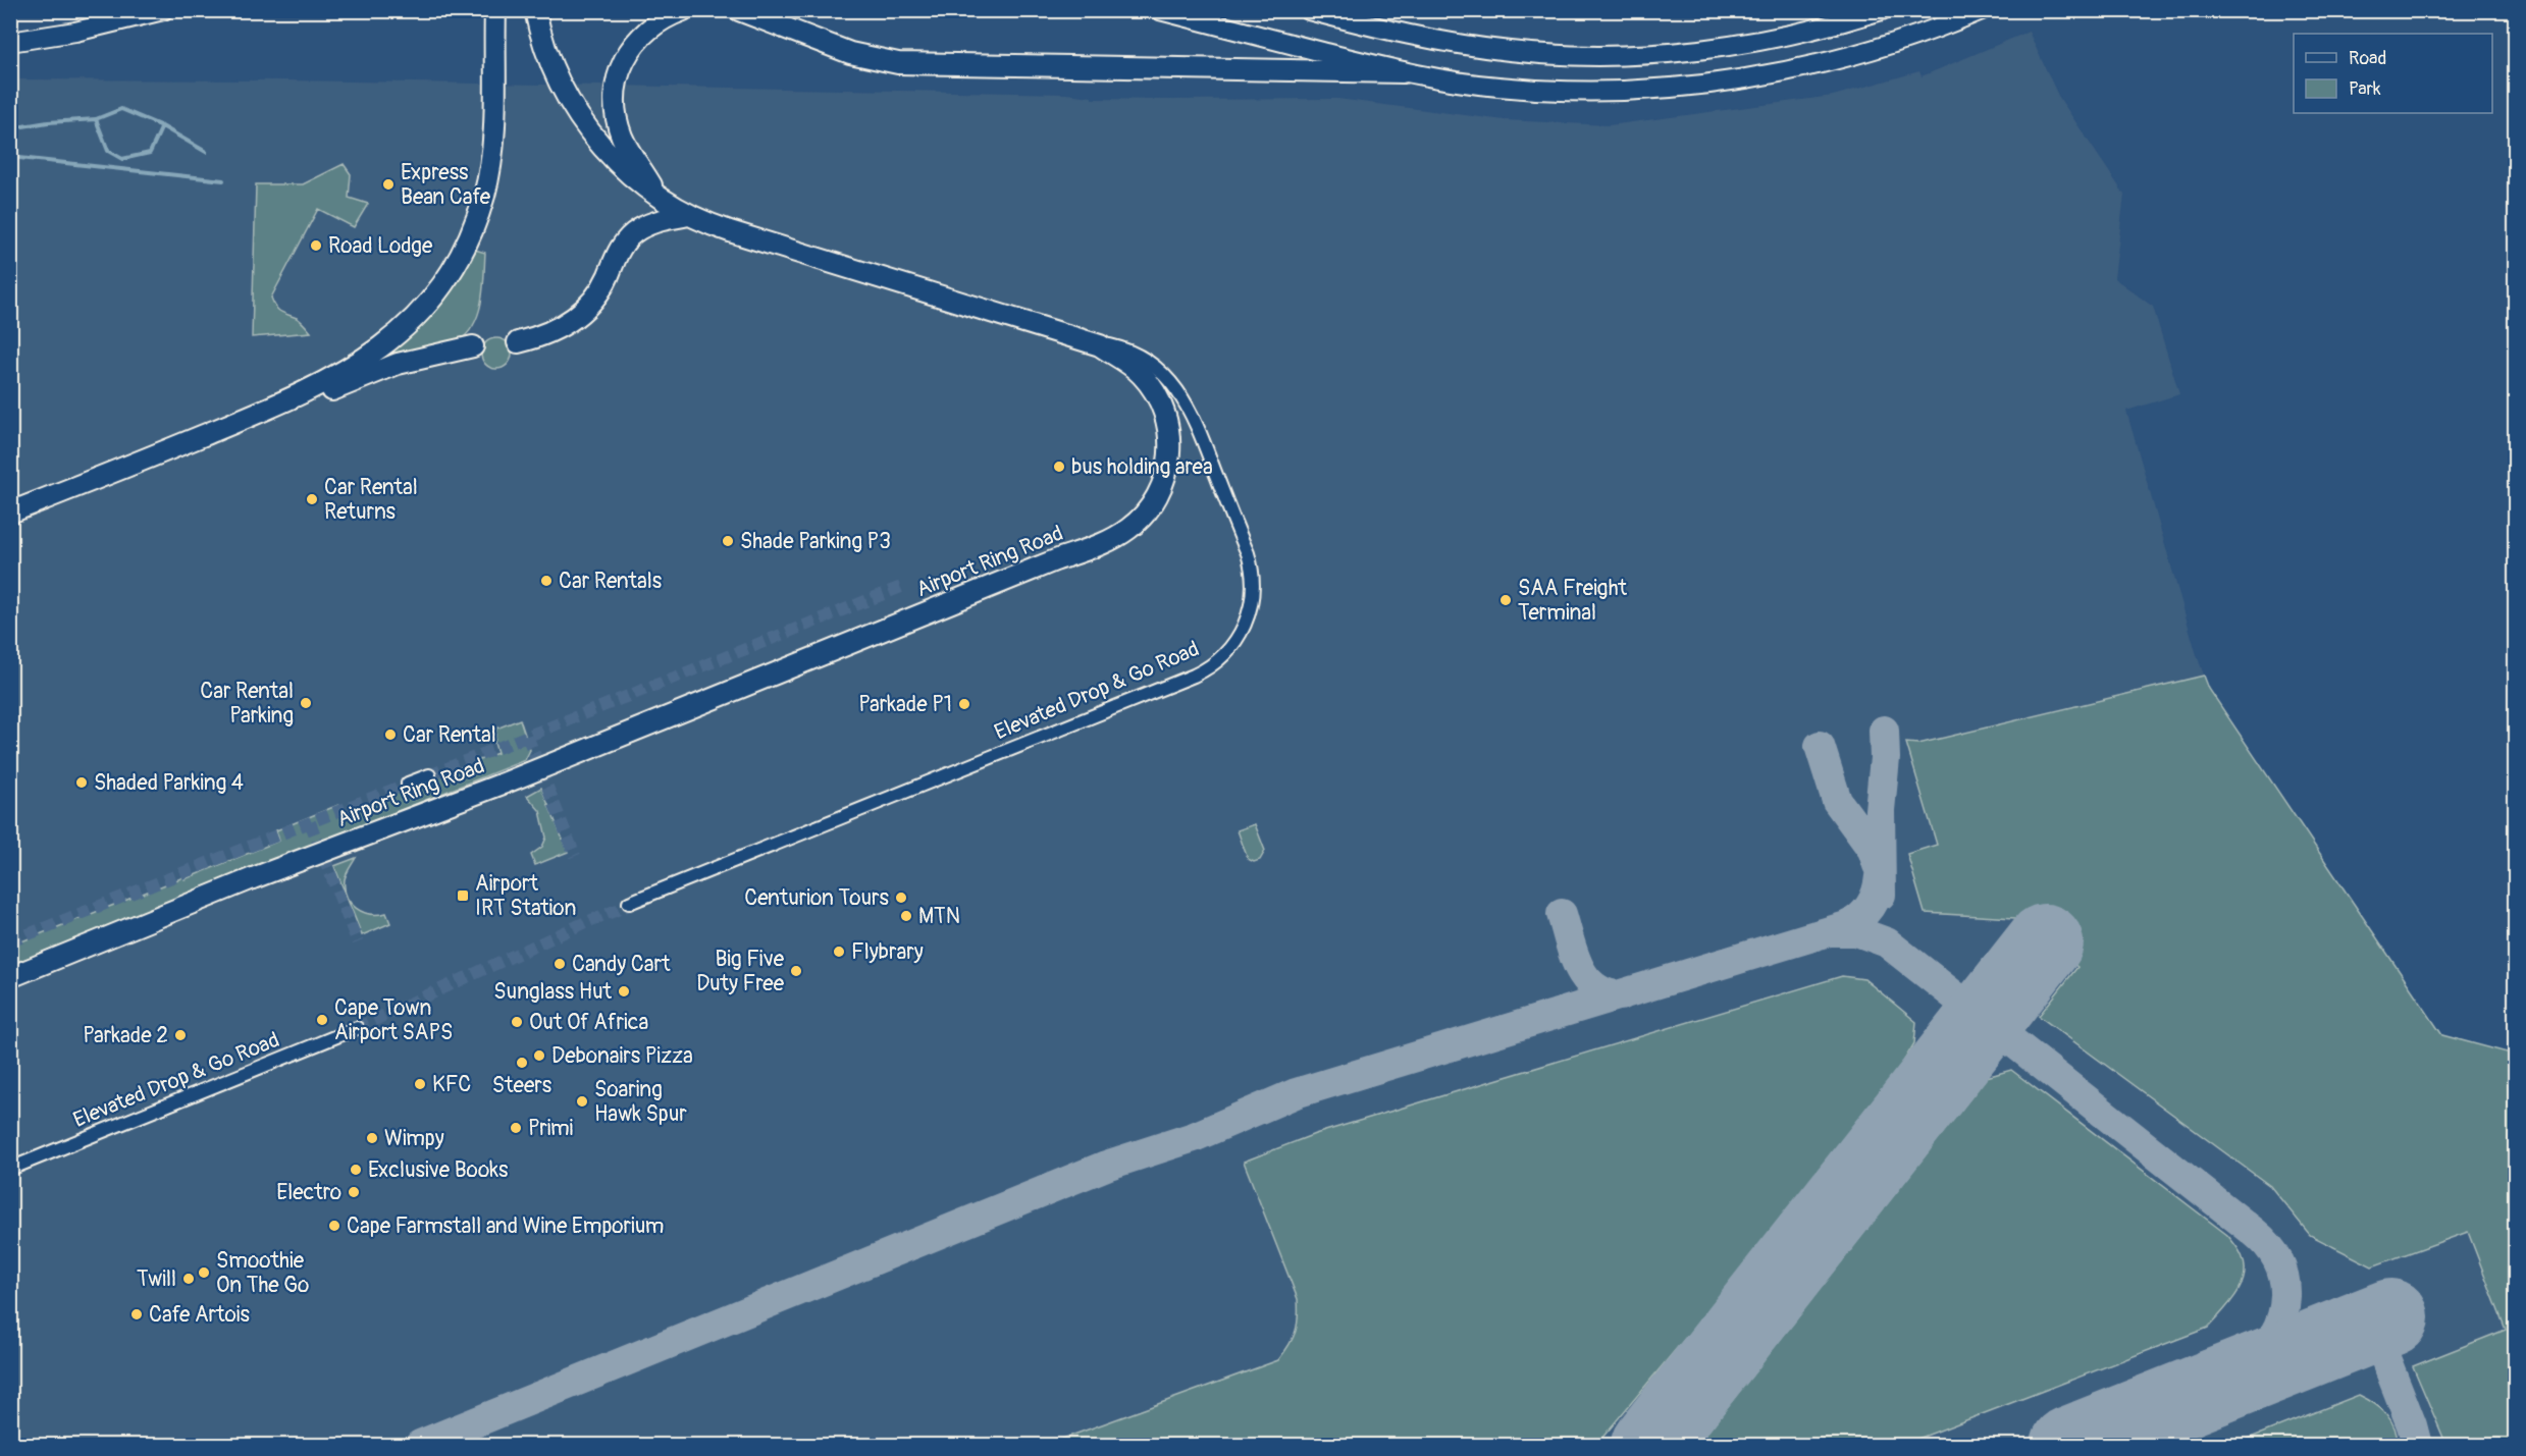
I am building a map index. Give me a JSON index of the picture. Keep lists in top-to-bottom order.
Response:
{
  "streets": {
    "main road": ["Airport Ring Road"],
    "street": ["Elevated Drop & Go Road"]
  },
  "crossings": [
    ["Airport Ring Road", "Elevated Drop & Go Road"]
  ],
  "places": {
    "other": [
      "Express Bean Cafe",
      "Road Lodge",
      "bus holding area",
      "Car Rental Returns",
      "Shade Parking P3",
      "Car Rentals",
      "SAA Freight Terminal",
      "Car Rental Parking",
      "Parkade P1",
      "Car Rental",
      "Shaded Parking 4",
      "Centurion Tours",
      "MTN",
      "Flybrary",
      "Candy Cart",
      "Big Five Duty Free",
      "Sunglass Hut",
      "Cape Town Airport SAPS",
      "Out Of Africa",
      "Parkade 2",
      "Debonairs Pizza",
      "Steers",
      "KFC",
      "Soaring Hawk Spur",
      "Primi",
      "Wimpy",
      "Exclusive Books",
      "Electro",
      "Cape Farmstall and Wine Emporium",
      "Smoothie On The Go",
      "Twill",
      "Cafe Artois"
    ],
    "transit": ["Airport IRT Station"]
  },
  "legend": ["Road", "Park"]
}
